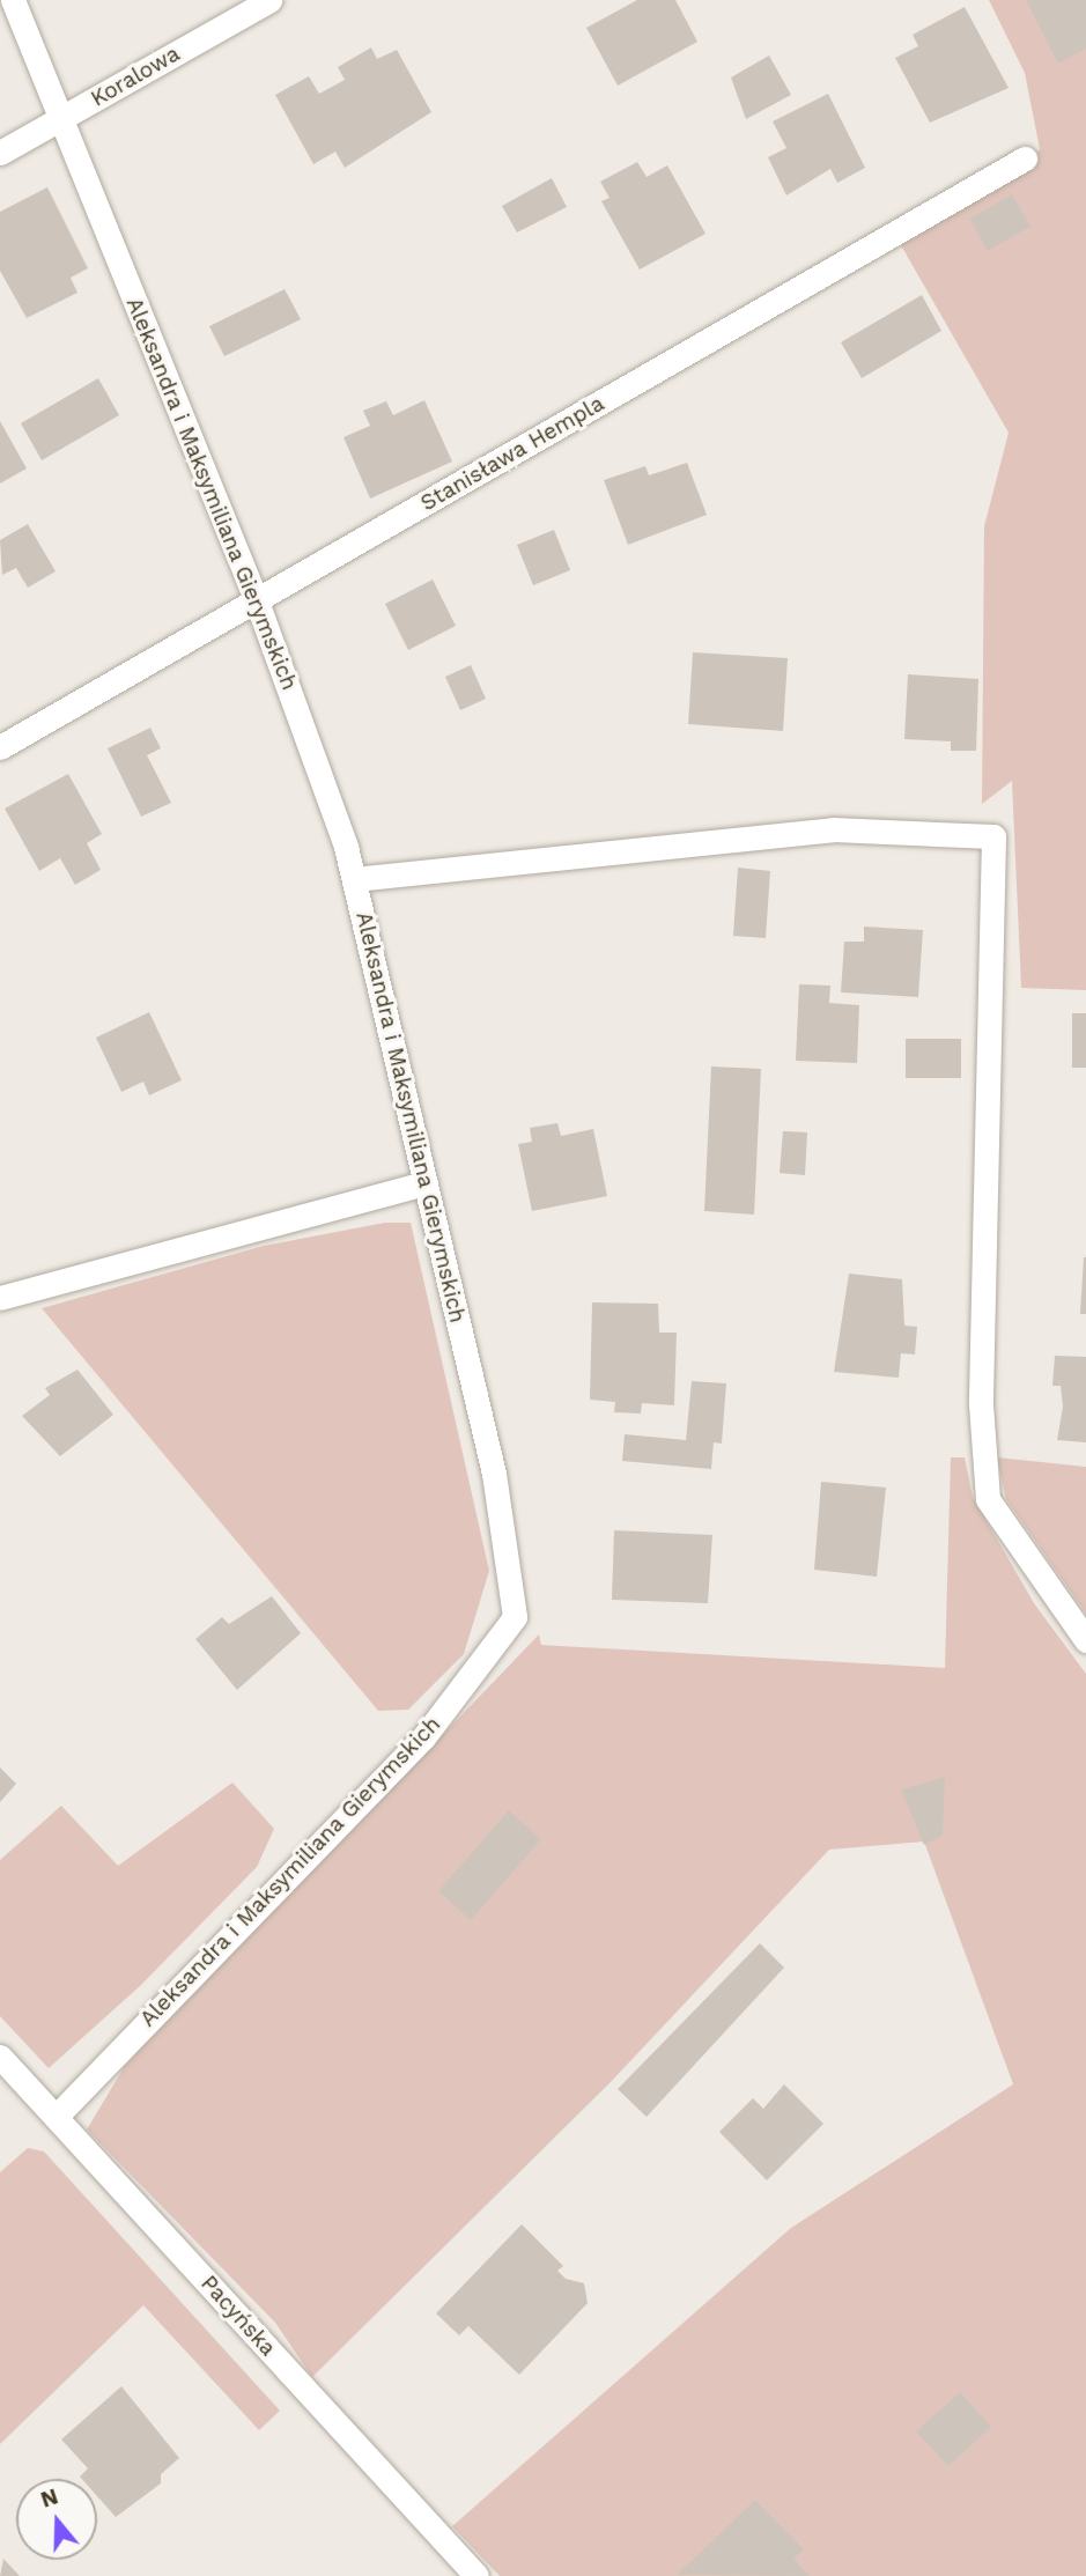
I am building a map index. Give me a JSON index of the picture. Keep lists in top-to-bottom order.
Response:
{
  "streets": {
    "street": [
      "Koralowa",
      "Stanisława Hempla",
      "Aleksandra i Maksymiliana Gierymskich",
      "Pacyńska"
    ]
  },
  "crossings": [
    ["Koralowa", "Aleksandra i Maksymiliana Gierymskich"],
    ["Stanisława Hempla", "Aleksandra i Maksymiliana Gierymskich"],
    ["Aleksandra i Maksymiliana Gierymskich", "Pacyńska"]
  ],
  "north": "top"
}
